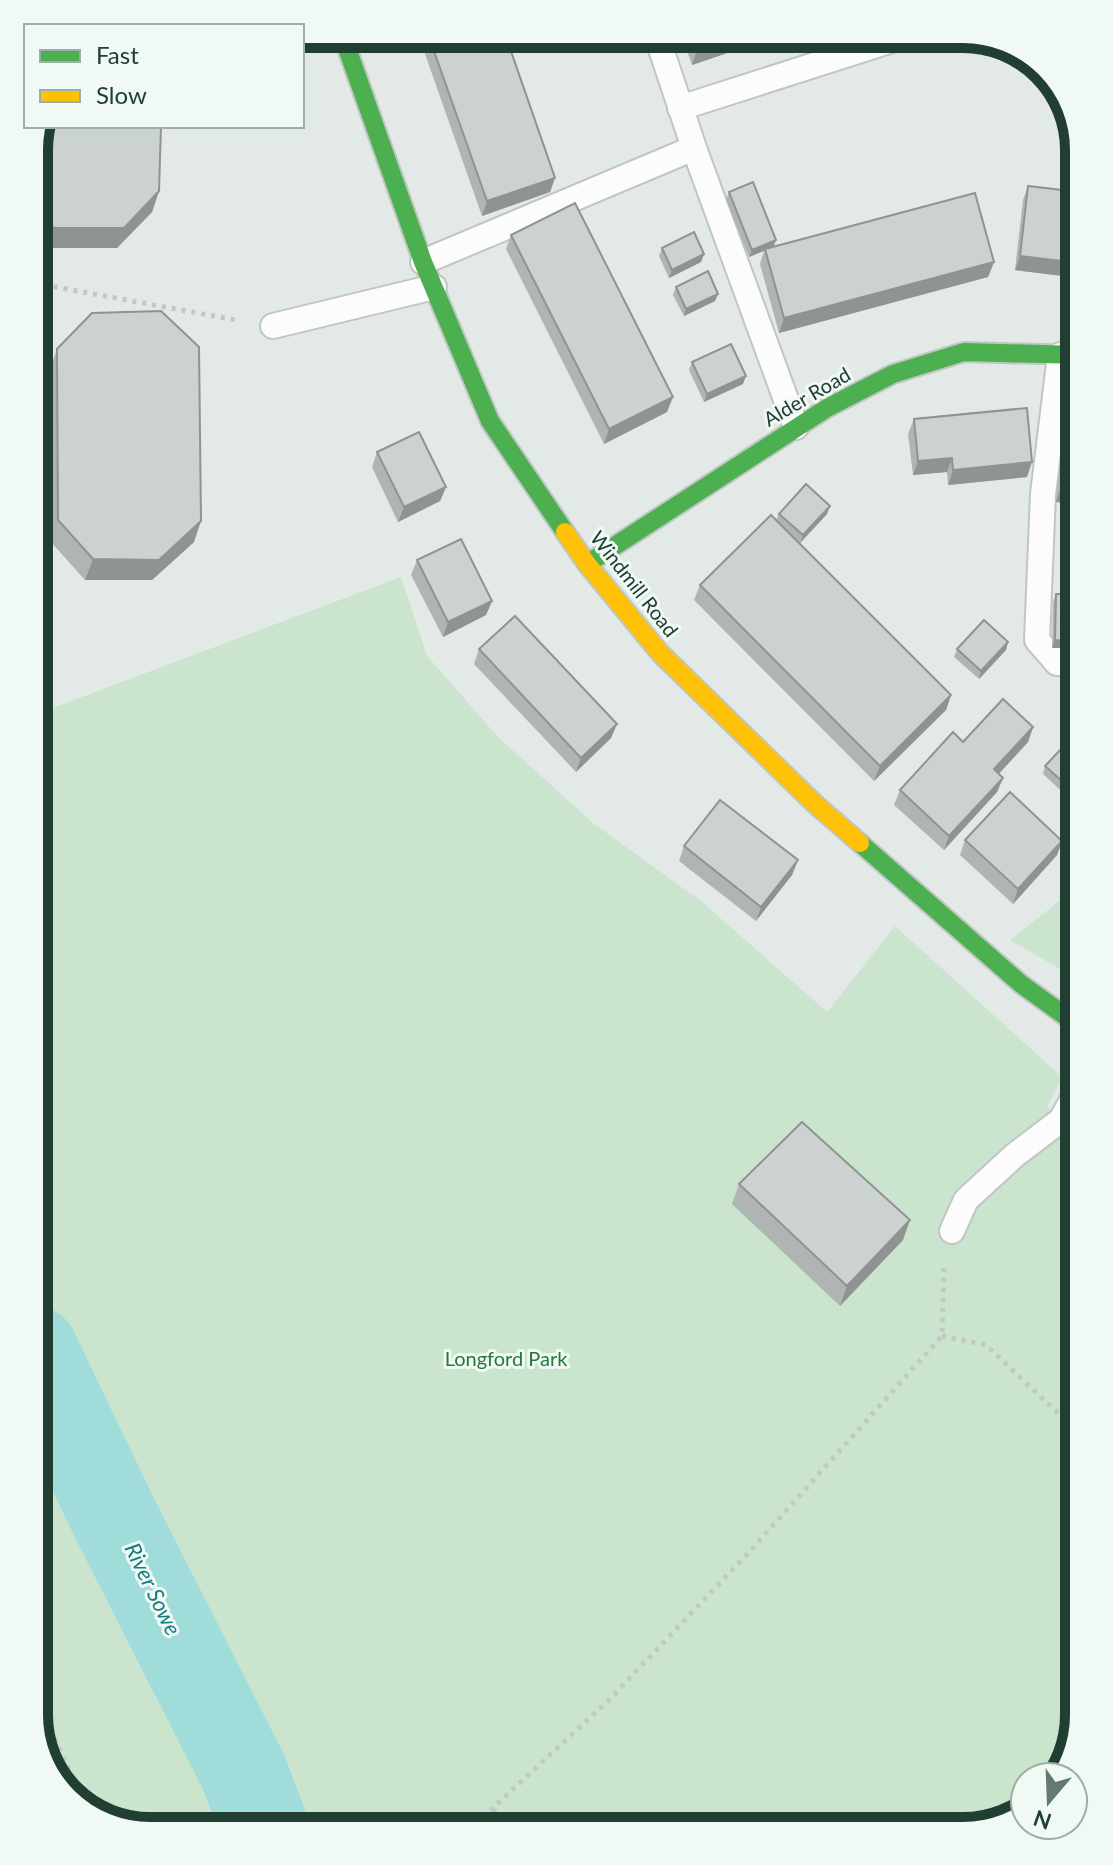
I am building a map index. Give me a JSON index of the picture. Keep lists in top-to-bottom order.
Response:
{
  "streets": {
    "street": ["Alder Road", "Windmill Road"]
  },
  "crossings": [
    ["Alder Road", "Windmill Road"]
  ],
  "water": ["River Sowe"],
  "parks": ["Longford Park"],
  "legend": ["Fast", "Slow"],
  "north": "bottom"
}
